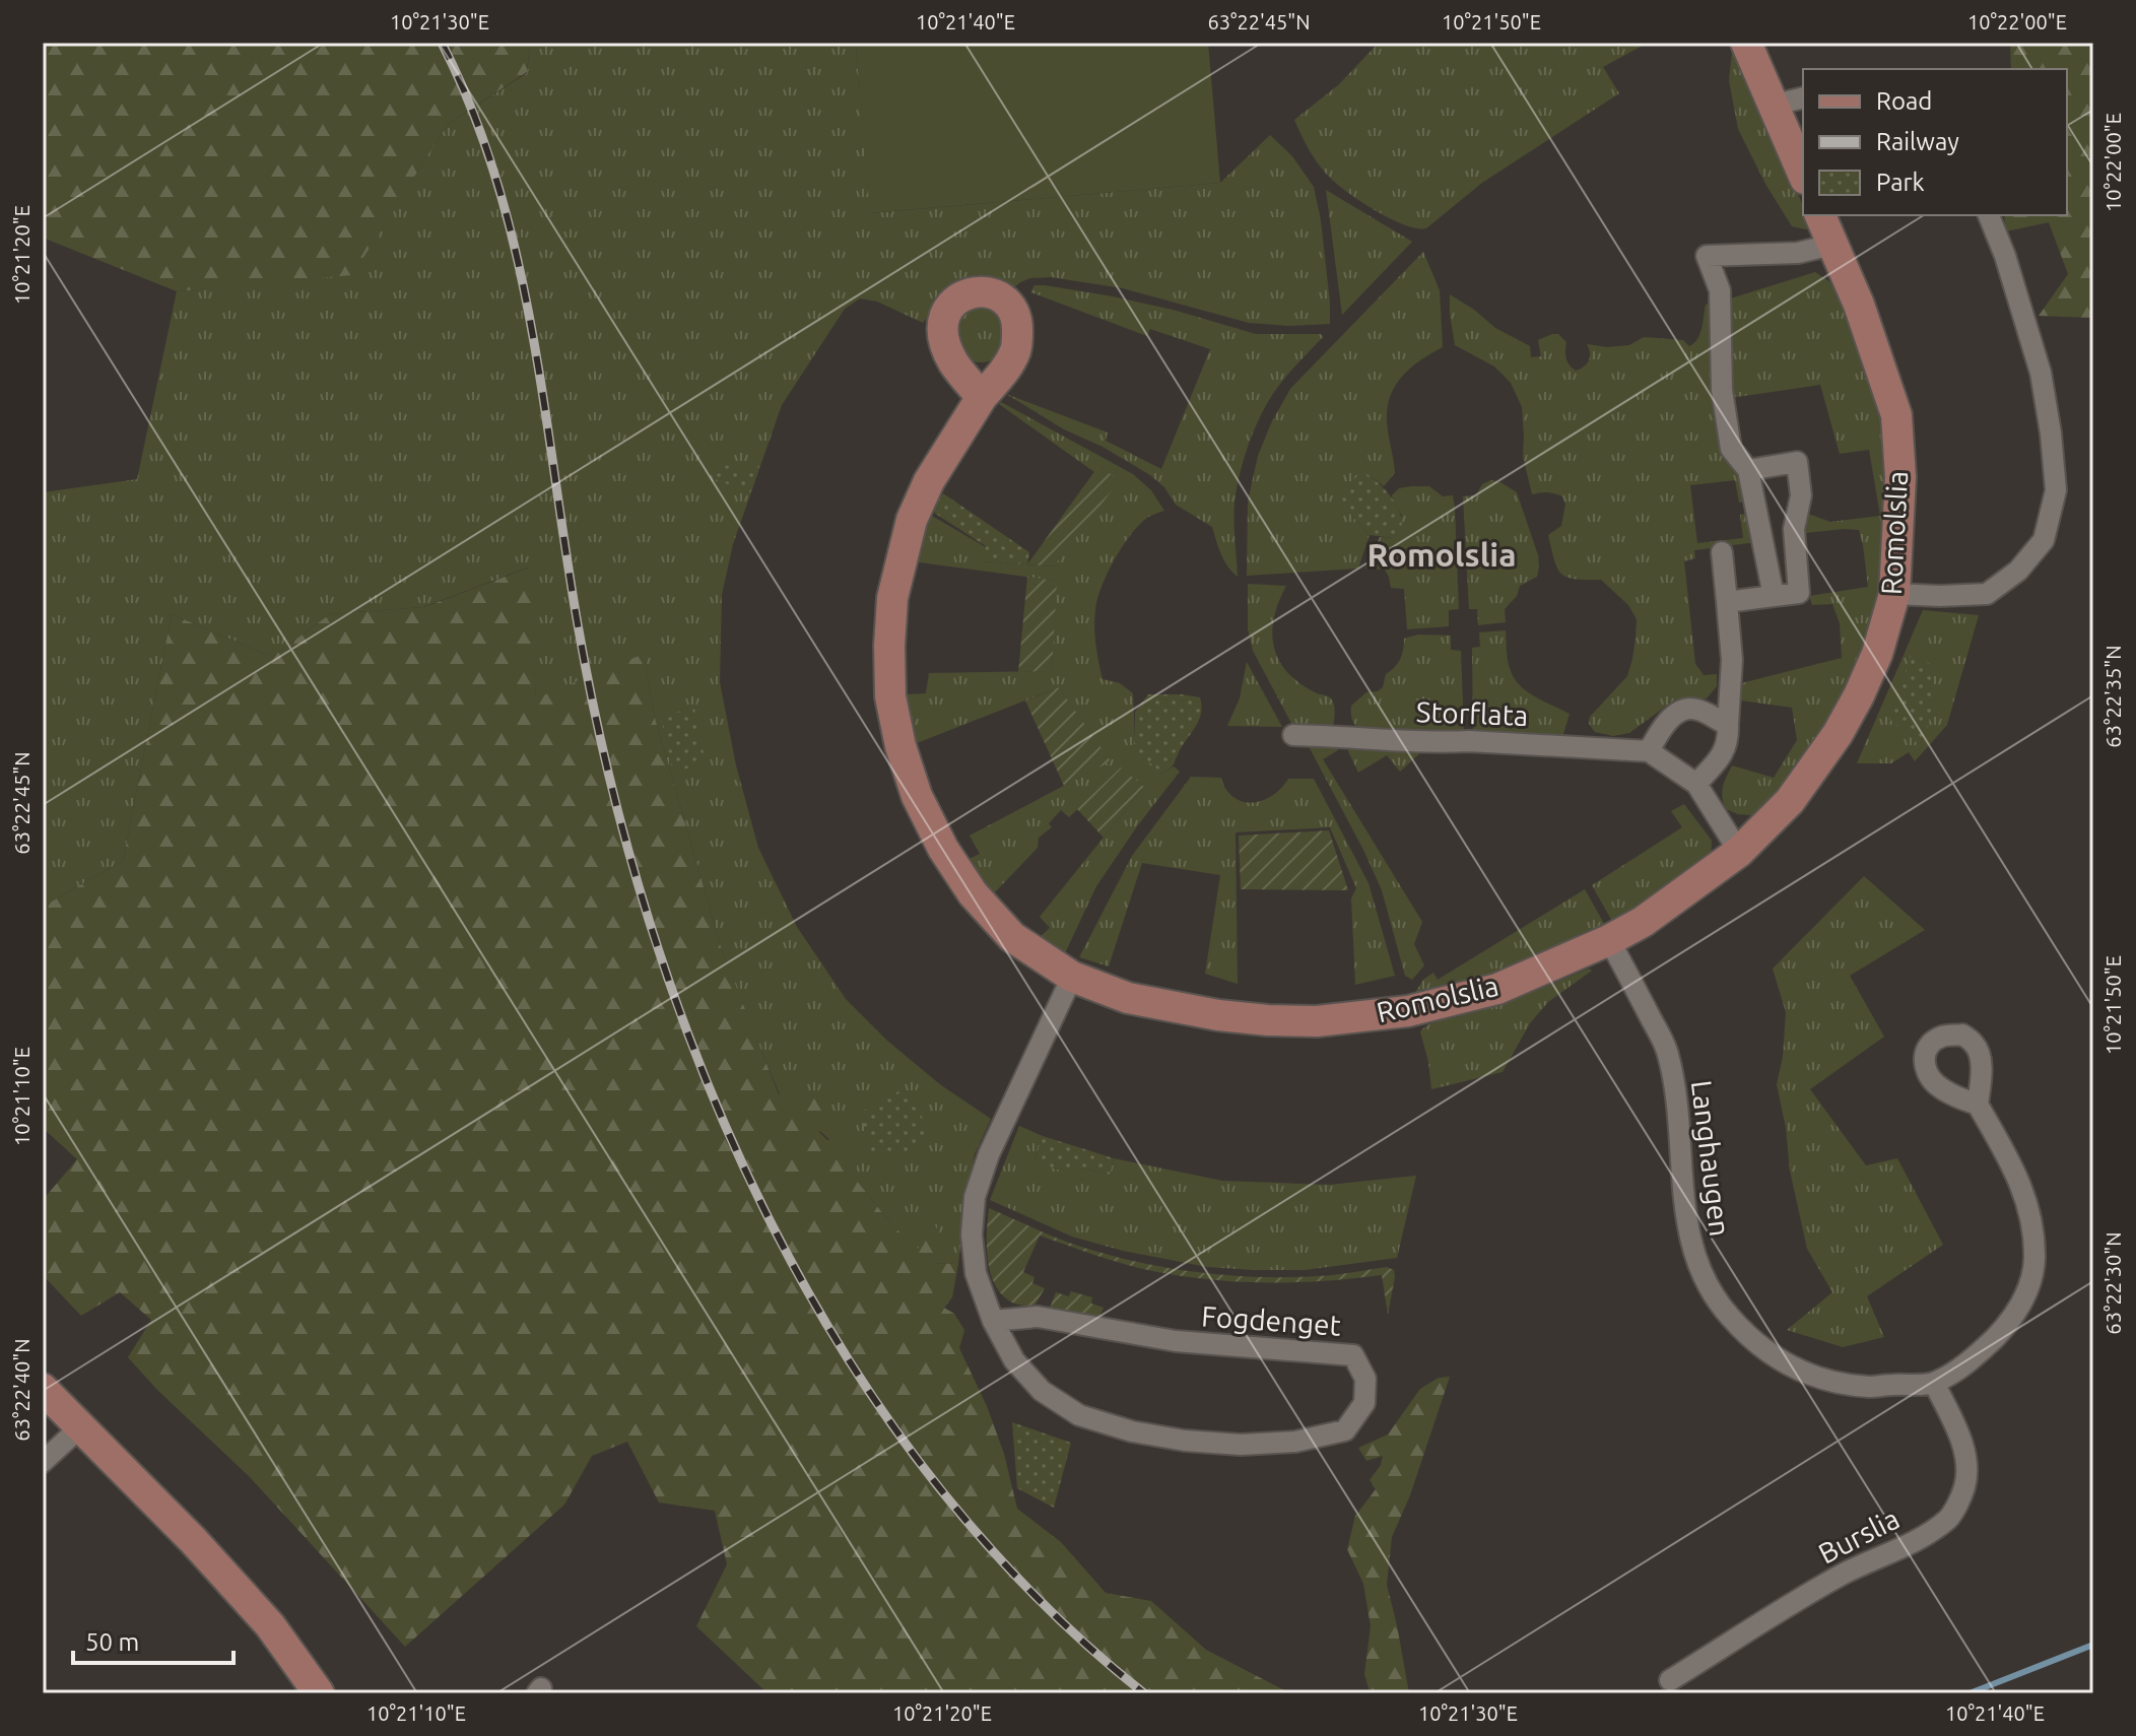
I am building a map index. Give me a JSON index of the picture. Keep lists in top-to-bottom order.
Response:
{
  "streets": {
    "street": [
      "Romolslia",
      "Storflata",
      "Langhaugen",
      "Fogdenget",
      "Burslia"
    ]
  },
  "crossings": [
    ["Romolslia", "Langhaugen"],
    ["Romolslia", "Fogdenget"],
    ["Langhaugen", "Burslia"]
  ],
  "districts": ["Romolslia"],
  "legend": ["Road", "Railway", "Park"],
  "scale_bar": "50 m",
  "coordinates": [
    "10°21'30\"E",
    "10°21'40\"E",
    "63°22'45\"N",
    "10°21'50\"E",
    "10°22'00\"E",
    "10°21'20\"E",
    "63°22'35\"N",
    "10°21'10\"E",
    "63°22'30\"N",
    "63°22'40\"N"
  ]
}
